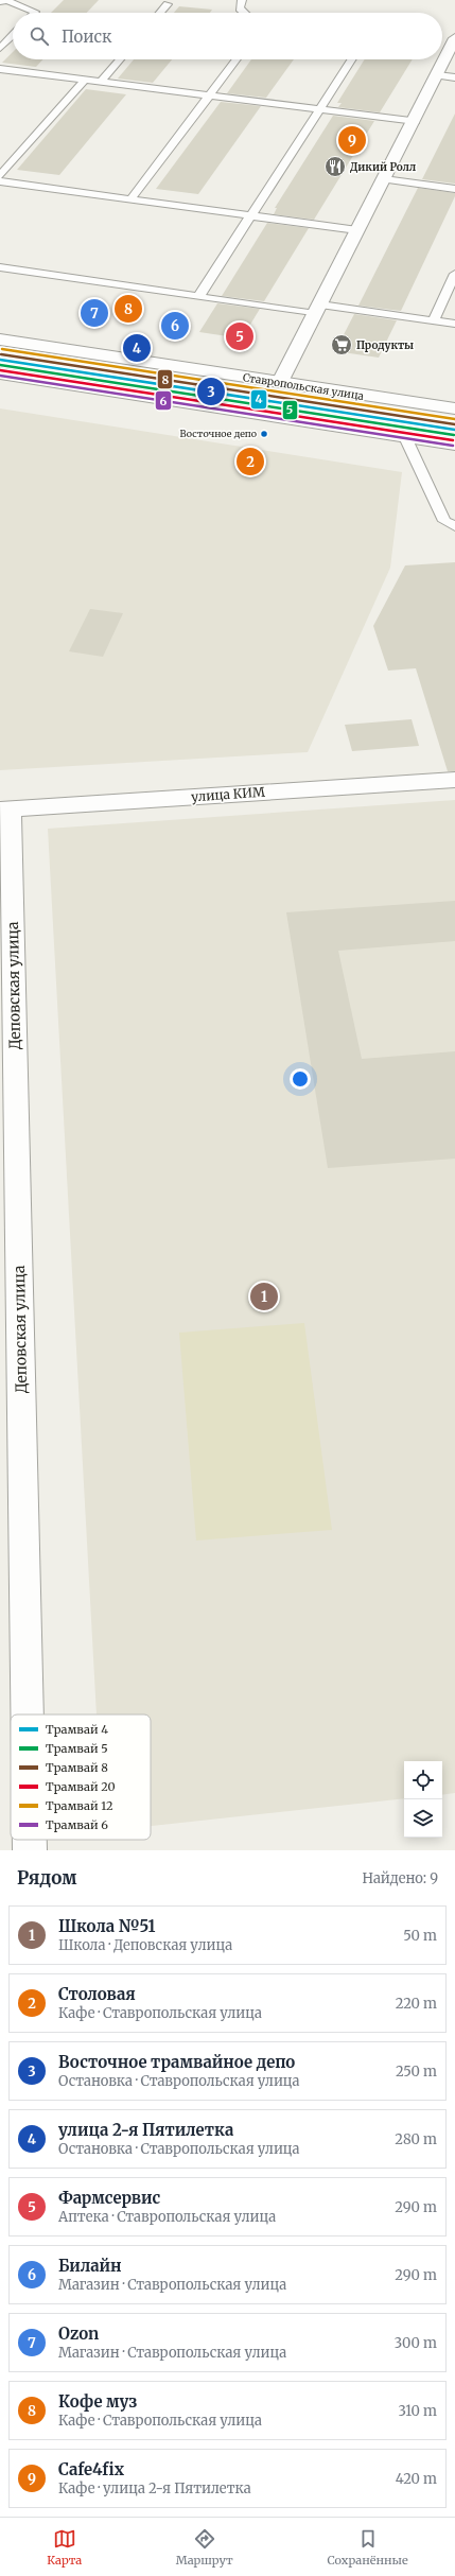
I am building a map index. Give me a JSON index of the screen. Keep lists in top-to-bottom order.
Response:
{
  "streets": {
    "main road": ["Ставропольская улица", "улица КИМ", "Деповская улица"]
  },
  "crossings": [
    ["улица КИМ", "Деповская улица"]
  ],
  "places": {
    "restaurant": ["Дикий Ролл"],
    "supermarket": ["Продукты"],
    "other": ["Восточное депо"]
  },
  "lines": [
    "tram line 12",
    "tram line 8",
    "tram line 4",
    "tram line 5",
    "tram line 20",
    "tram line 6"
  ],
  "legend": [
    "Трамвай 4",
    "Трамвай 5",
    "Трамвай 8",
    "Трамвай 20",
    "Трамвай 12",
    "Трамвай 6"
  ],
  "page": {
    "search": "Поиск",
    "pins": [
      "9",
      "8",
      "7",
      "6",
      "5",
      "4",
      "3",
      "2",
      "1"
    ],
    "heading": ["Рядом", "Найдено: 9"],
    "list": [
      {
        "mark": "1",
        "name": "Школа №51",
        "note": "Школа · Деповская улица",
        "value": "50 m"
      },
      {
        "mark": "2",
        "name": "Столовая",
        "note": "Кафе · Ставропольская улица",
        "value": "220 m"
      },
      {
        "mark": "3",
        "name": "Восточное трамвайное депо",
        "note": "Остановка · Ставропольская улица",
        "value": "250 m"
      },
      {
        "mark": "4",
        "name": "улица 2-я Пятилетка",
        "note": "Остановка · Ставропольская улица",
        "value": "280 m"
      },
      {
        "mark": "5",
        "name": "Фармсервис",
        "note": "Аптека · Ставропольская улица",
        "value": "290 m"
      },
      {
        "mark": "6",
        "name": "Билайн",
        "note": "Магазин · Ставропольская улица",
        "value": "290 m"
      },
      {
        "mark": "7",
        "name": "Ozon",
        "note": "Магазин · Ставропольская улица",
        "value": "300 m"
      },
      {
        "mark": "8",
        "name": "Кофе муз",
        "note": "Кафе · Ставропольская улица",
        "value": "310 m"
      },
      {
        "mark": "9",
        "name": "Cafe4fix",
        "note": "Кафе · улица 2-я Пятилетка",
        "value": "420 m"
      }
    ],
    "nav": ["Карта", "Маршрут", "Сохранённые"]
  }
}
